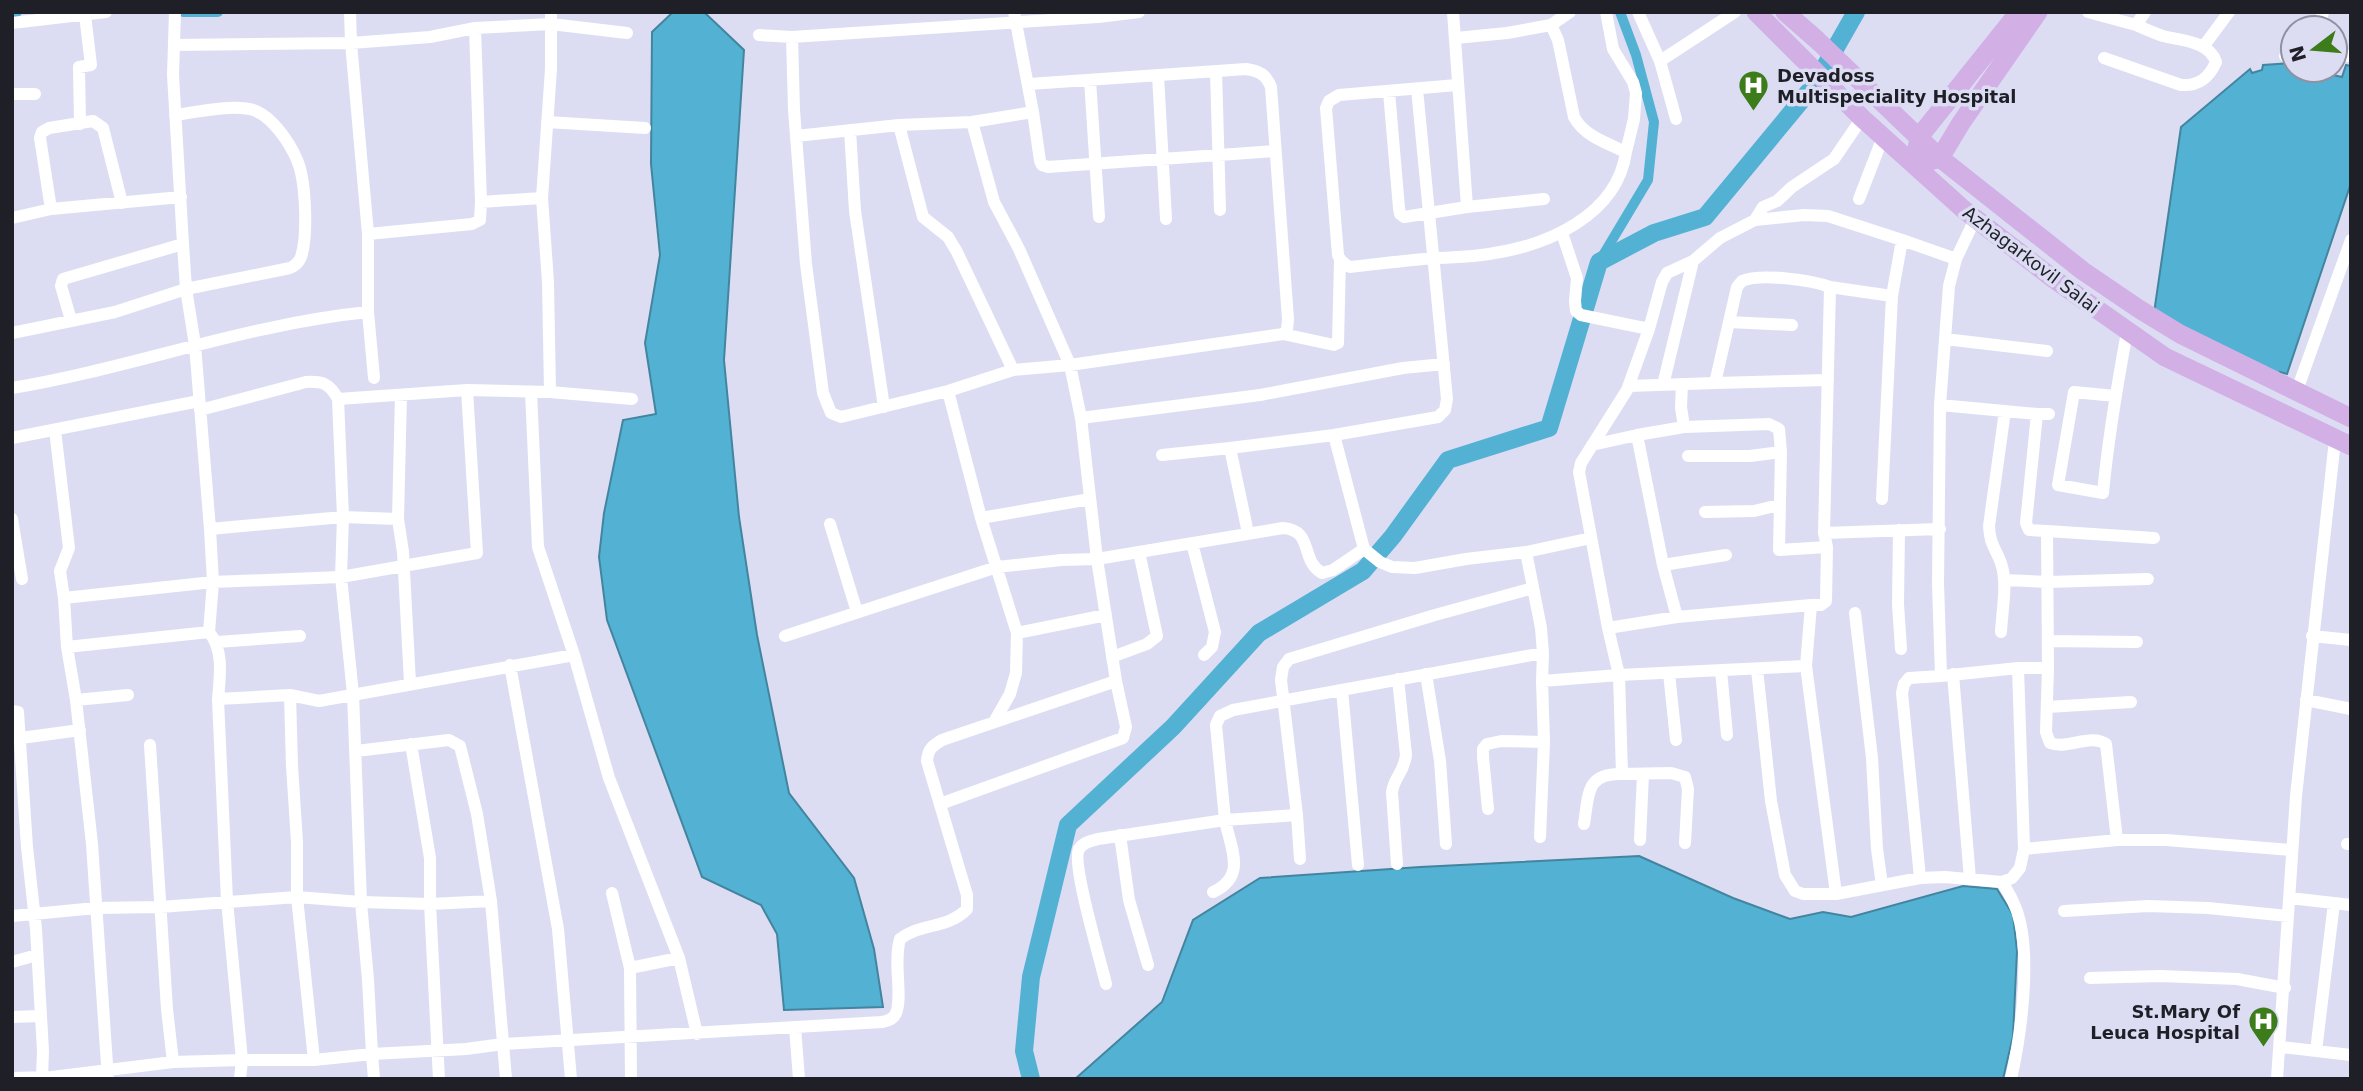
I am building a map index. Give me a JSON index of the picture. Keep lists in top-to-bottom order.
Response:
{
  "streets": {
    "main road": ["Azhagarkovil Salai"]
  },
  "places": {
    "hospital": ["Devadoss Multispeciality Hospital", "St.Mary Of Leuca Hospital"]
  },
  "north": "left"
}
